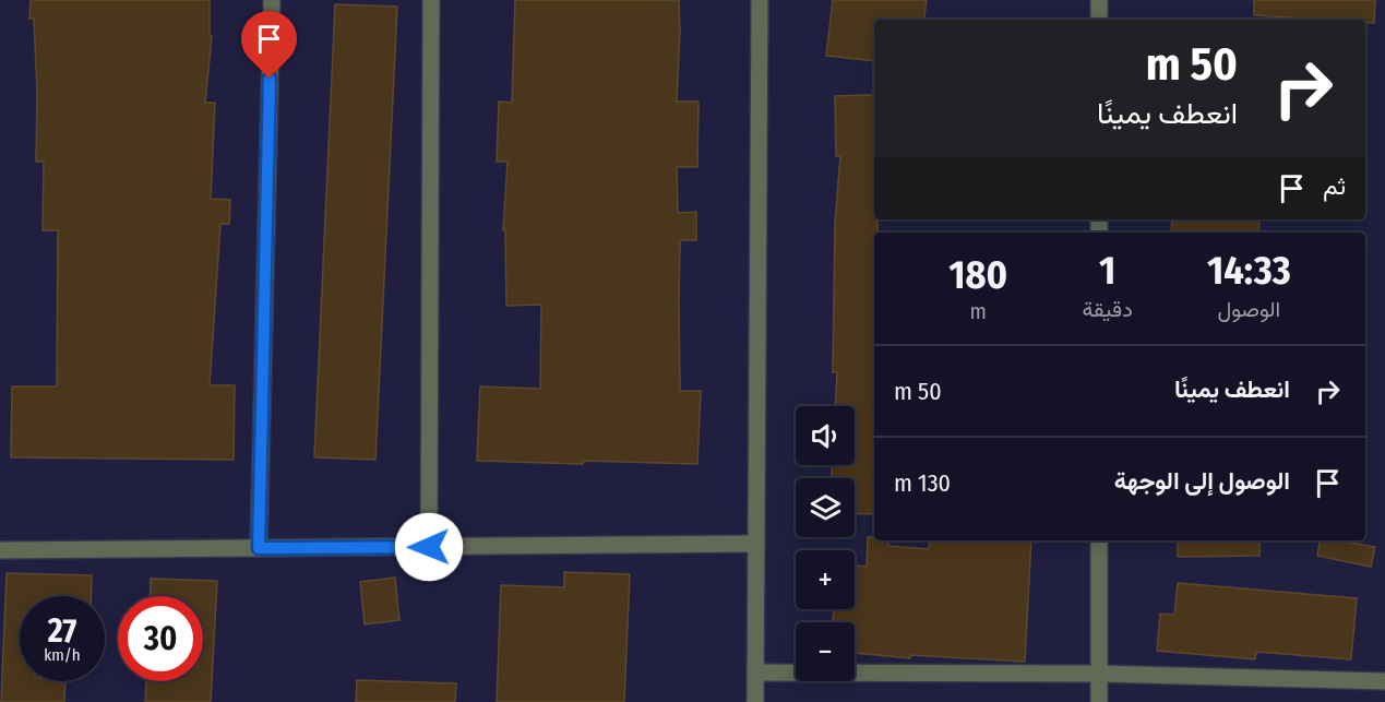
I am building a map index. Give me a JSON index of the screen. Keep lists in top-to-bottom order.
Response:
{
  "page": {
    "turn": ["50 m", "انعطف يمينًا"],
    "then": "ثم",
    "eta": [
      "14:33",
      "الوصول",
      "1",
      "دقيقة",
      "180",
      "m"
    ],
    "list": [
      {
        "name": "انعطف يمينًا",
        "value": "50 m"
      },
      {
        "name": "الوصول إلى الوجهة",
        "value": "130 m"
      }
    ],
    "map_buttons": ["+", "−"],
    "speed": "27 km/h",
    "limit": "30"
  }
}
